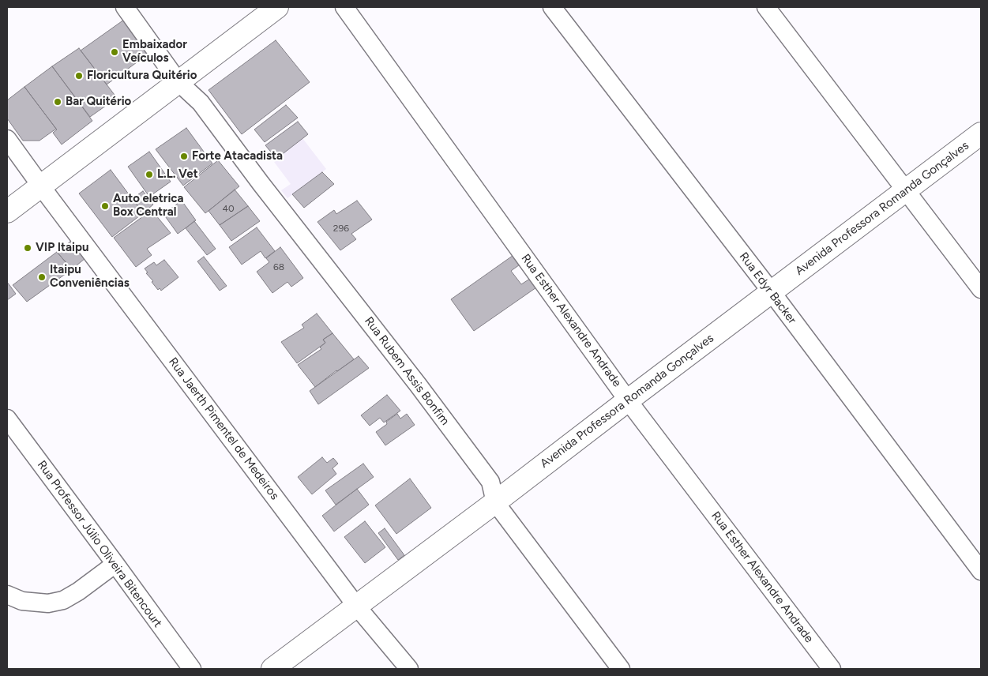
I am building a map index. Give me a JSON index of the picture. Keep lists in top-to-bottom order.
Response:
{
  "streets": {
    "street": [
      "Avenida Professora Romanda Gonçalves",
      "Rua Edyr Backer",
      "Rua Esther Alexandre Andrade",
      "Rua Rubem Assis Bonfim",
      "Rua Jaerth Pimentel de Medeiros",
      "Rua Professor Júlio Oliveira Bitencourt"
    ]
  },
  "crossings": [
    ["Avenida Professora Romanda Gonçalves", "Rua Edyr Backer"],
    ["Avenida Professora Romanda Gonçalves", "Rua Esther Alexandre Andrade"],
    ["Avenida Professora Romanda Gonçalves", "Rua Rubem Assis Bonfim"],
    ["Avenida Professora Romanda Gonçalves", "Rua Jaerth Pimentel de Medeiros"]
  ],
  "places": [
    "Embaixador Veículos",
    "Floricultura Quitério",
    "Bar Quitério",
    "Forte Atacadista",
    "L.L. Vet",
    "Auto eletrica Box Central",
    "VIP Itaipu",
    "Itaipu Conveniências"
  ],
  "house_numbers": ["40", "296", "68"]
}
